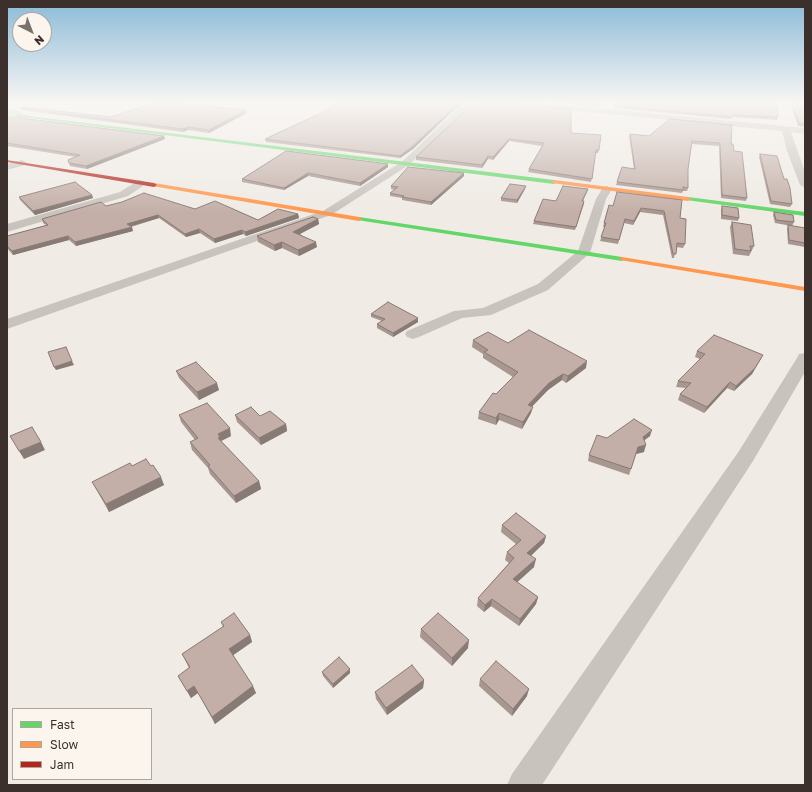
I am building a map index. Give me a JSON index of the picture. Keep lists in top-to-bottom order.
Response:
{
  "legend": ["Fast", "Slow", "Jam"],
  "north": "bottom right"
}
